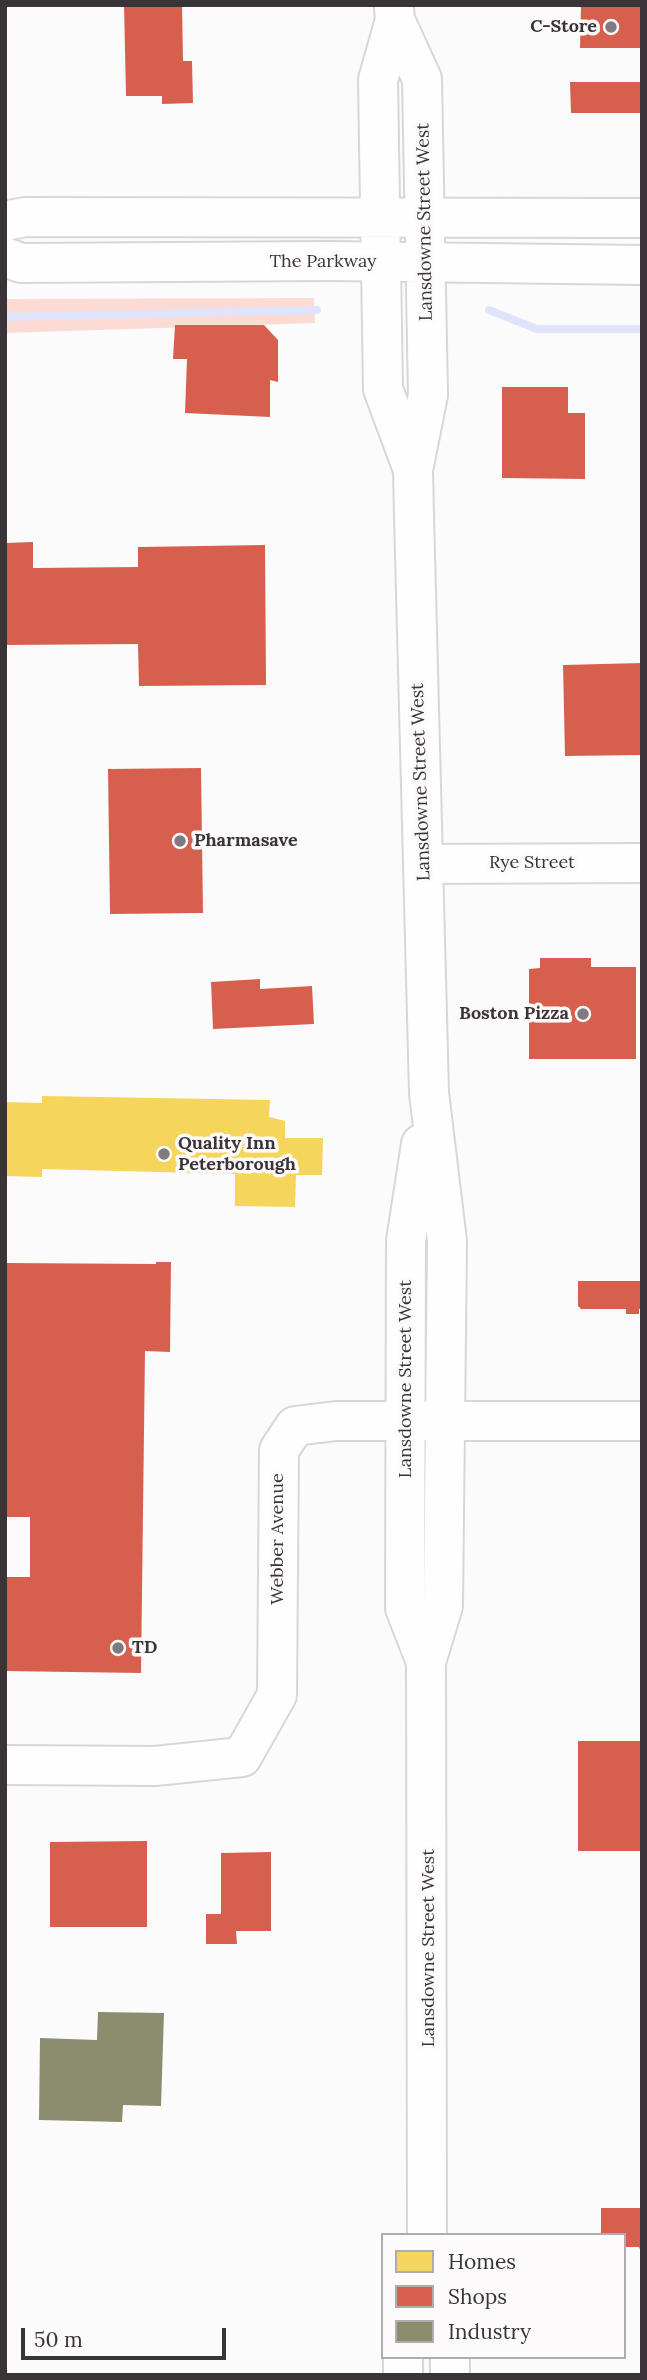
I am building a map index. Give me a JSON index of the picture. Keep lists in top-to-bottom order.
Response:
{
  "streets": {
    "main road": [
      "Lansdowne Street West",
      "The Parkway",
      "Rye Street",
      "Webber Avenue"
    ]
  },
  "crossings": [
    ["Lansdowne Street West", "The Parkway"],
    ["Lansdowne Street West", "Rye Street"],
    ["Lansdowne Street West", "Webber Avenue"]
  ],
  "places": [
    "C-Store",
    "Pharmasave",
    "Boston Pizza",
    "Quality Inn Peterborough",
    "TD"
  ],
  "legend": ["Homes", "Shops", "Industry"],
  "scale_bar": "50 m"
}
